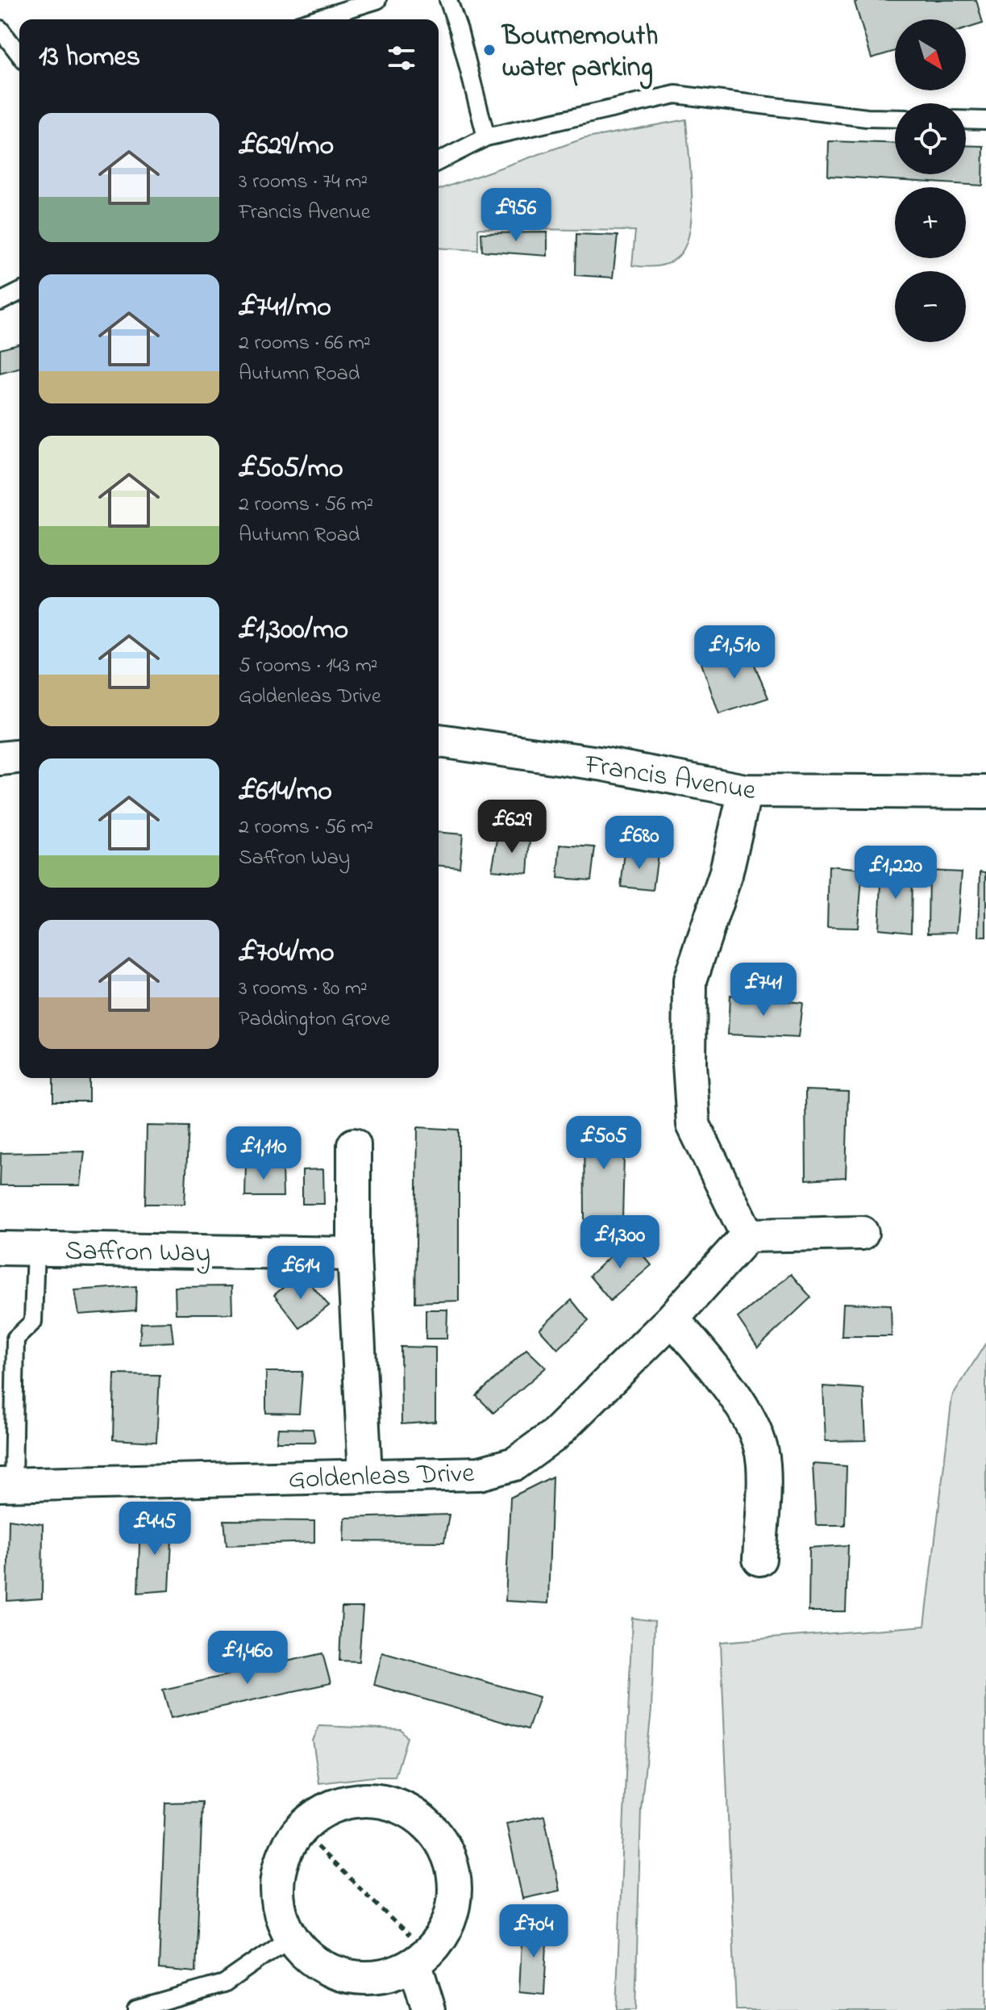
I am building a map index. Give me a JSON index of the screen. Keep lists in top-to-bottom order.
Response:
{
  "streets": {
    "street": ["Francis Avenue", "Saffron Way", "Goldenleas Drive"]
  },
  "places": ["Bournemouth water parking"],
  "north": "bottom right",
  "page": {
    "map_buttons": ["+", "−"],
    "heading": "13 homes",
    "list": [
      {
        "name": "£629/mo",
        "note": "3 rooms · 74 m² · Francis Avenue"
      },
      {
        "name": "£741/mo",
        "note": "2 rooms · 66 m² · Autumn Road"
      },
      {
        "name": "£505/mo",
        "note": "2 rooms · 56 m² · Autumn Road"
      },
      {
        "name": "£1,300/mo",
        "note": "5 rooms · 143 m² · Goldenleas Drive"
      },
      {
        "name": "£614/mo",
        "note": "2 rooms · 56 m² · Saffron Way"
      },
      {
        "name": "£704/mo",
        "note": "3 rooms · 80 m² · Paddington Grove"
      }
    ],
    "price": [
      "£956",
      "£1,510",
      "£629",
      "£680",
      "£1,220",
      "£741",
      "£505",
      "£1,110",
      "£1,300",
      "£614",
      "£445",
      "£1,460",
      "£704"
    ]
  }
}
